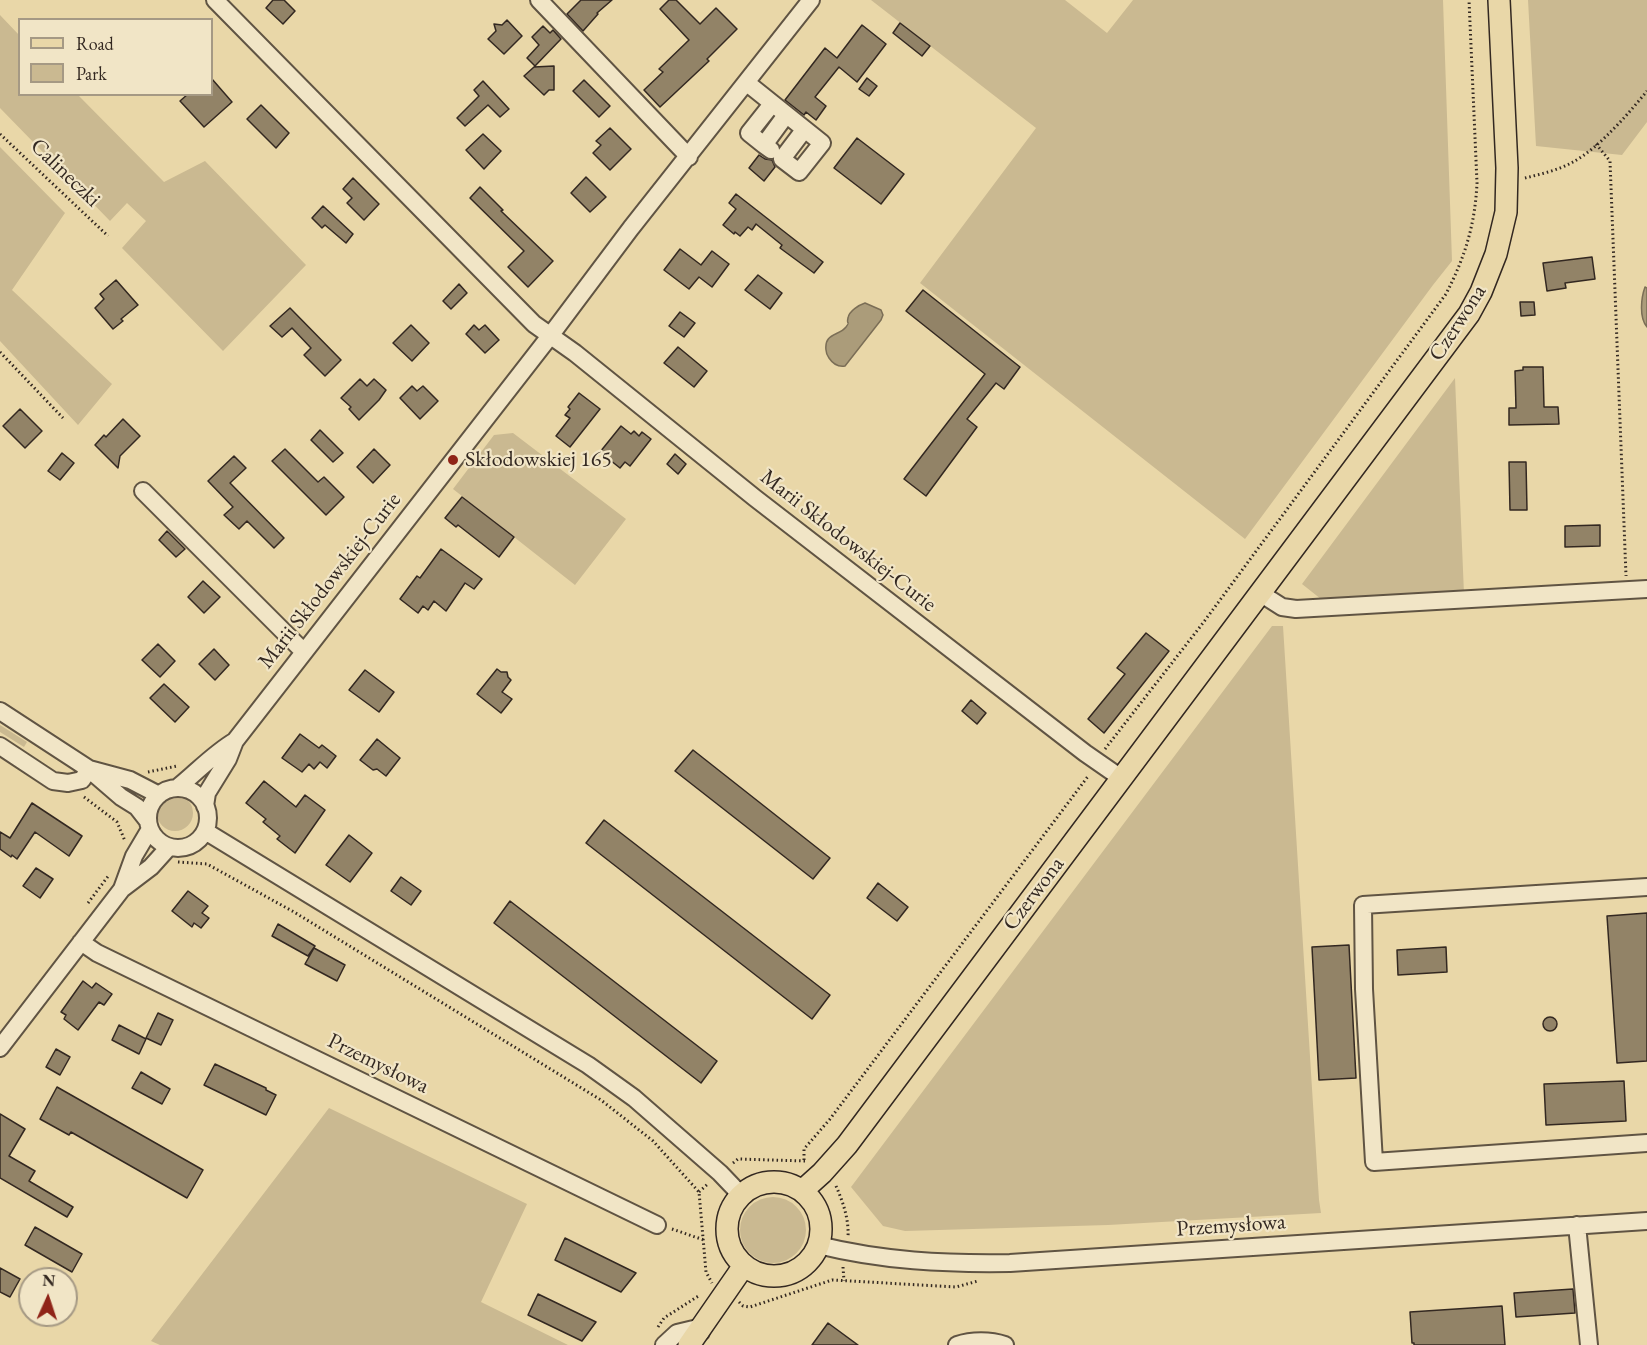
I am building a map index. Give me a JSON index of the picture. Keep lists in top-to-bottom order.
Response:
{
  "streets": {
    "main road": ["Czerwona"],
    "street": ["Marii Skłodowskiej-Curie", "Przemysłowa"],
    "path": ["Calineczki"]
  },
  "crossings": [
    ["Czerwona", "Marii Skłodowskiej-Curie"],
    ["Czerwona", "Przemysłowa"]
  ],
  "places": ["Skłodowskiej 165"],
  "legend": ["Road", "Park"],
  "north": "top"
}
